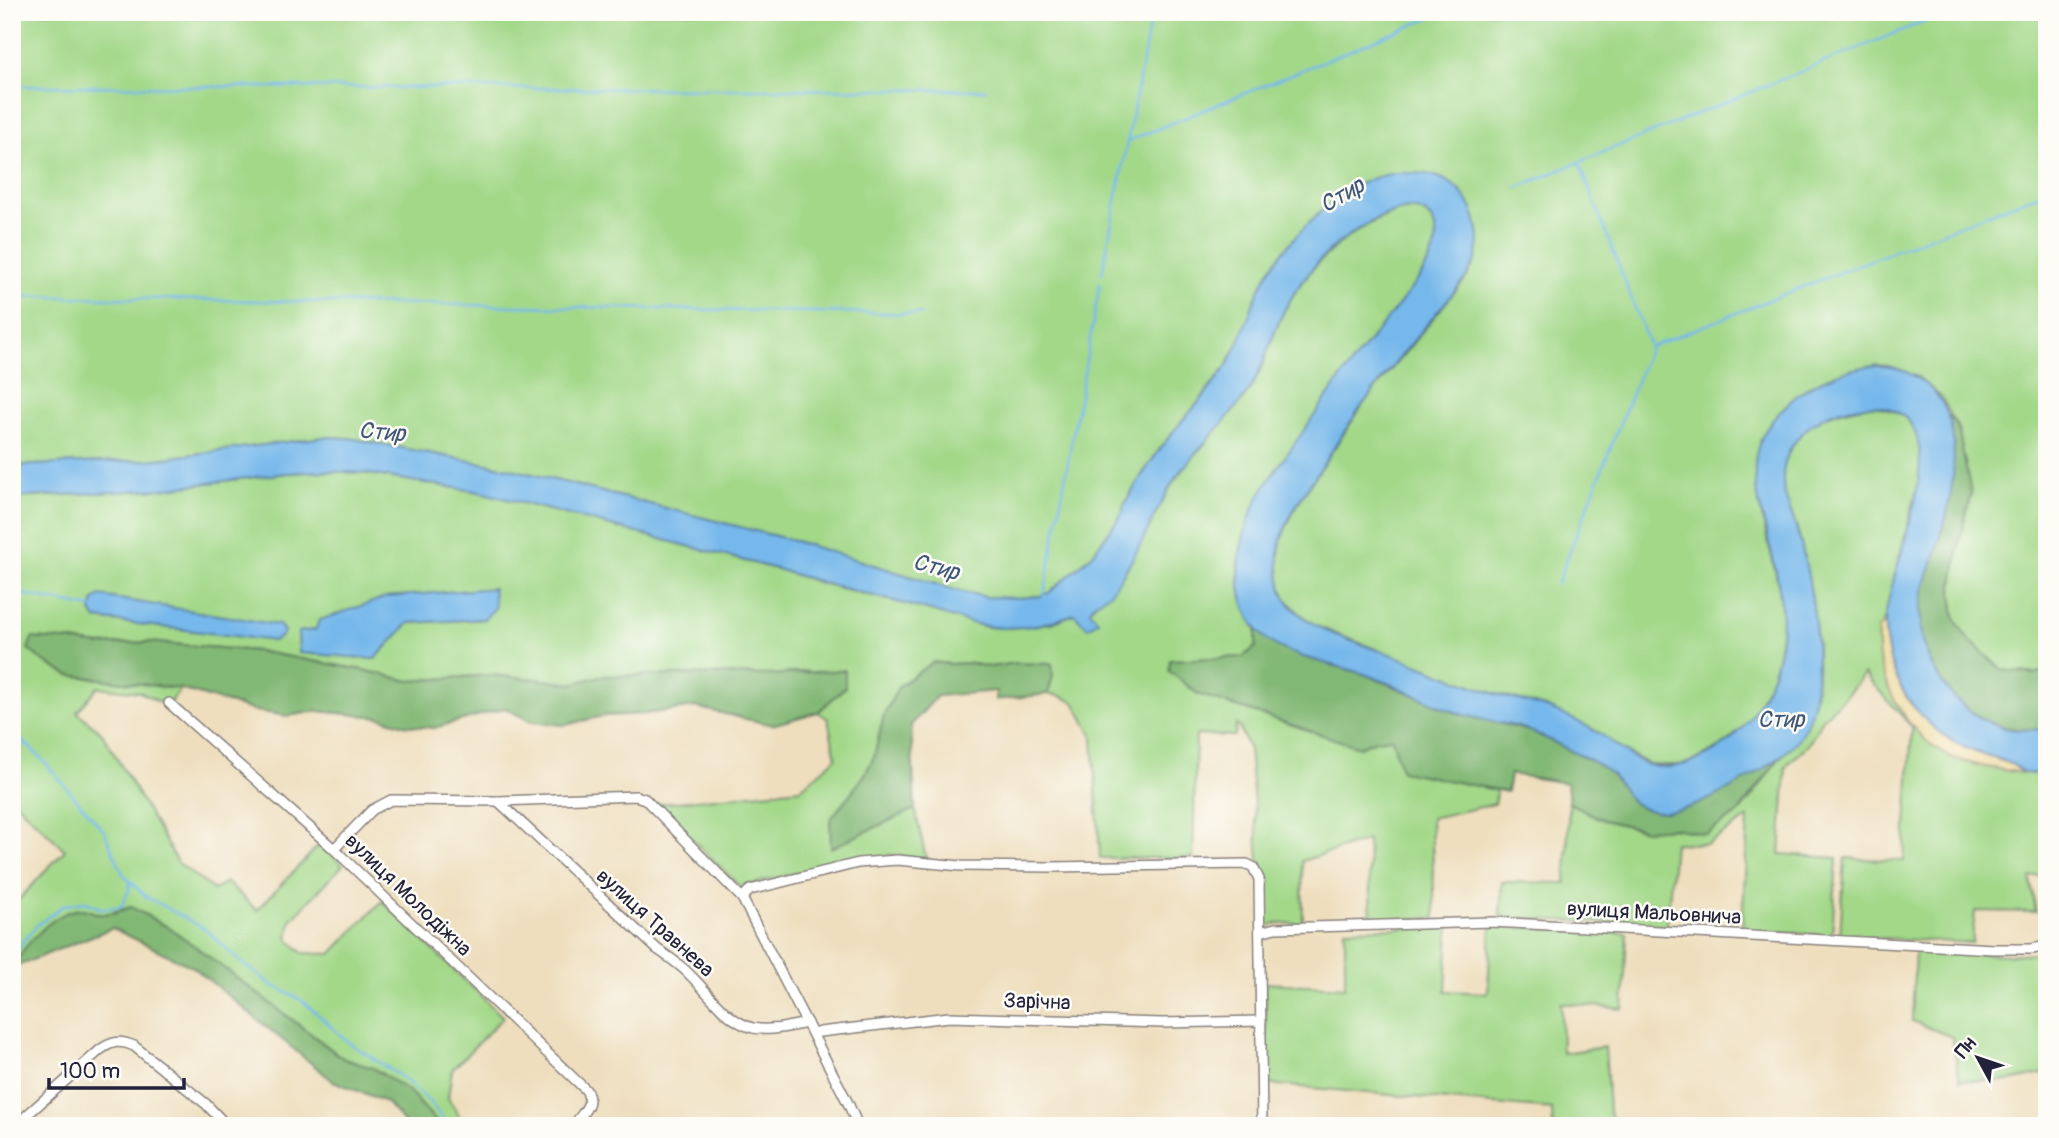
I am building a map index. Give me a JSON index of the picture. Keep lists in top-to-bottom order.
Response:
{
  "streets": {
    "street": [
      "вулиця Молодіжна",
      "вулиця Мальовнича",
      "вулиця Травнева",
      "Зарічна"
    ]
  },
  "water": ["Стир"],
  "scale_bar": "100 m",
  "north": "top left"
}
